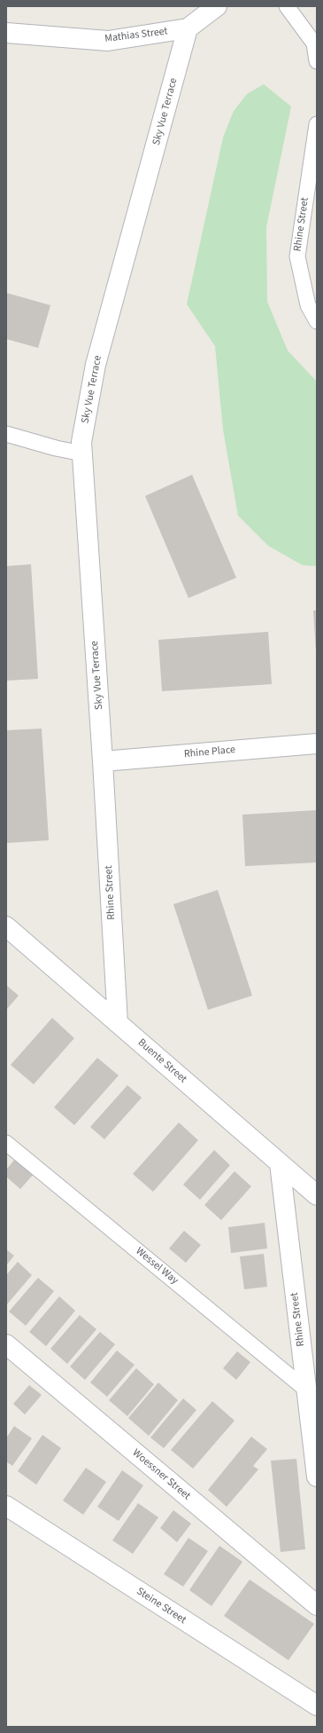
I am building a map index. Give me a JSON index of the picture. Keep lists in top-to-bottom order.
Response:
{
  "streets": {
    "street": [
      "Mathias Street",
      "Sky Vue Terrace",
      "Rhine Street",
      "Rhine Place",
      "Buente Street",
      "Woessner Street",
      "Steine Street"
    ],
    "lane": ["Wessel Way"]
  },
  "crossings": [
    ["Mathias Street", "Sky Vue Terrace"],
    ["Sky Vue Terrace", "Rhine Street"],
    ["Sky Vue Terrace", "Rhine Place"],
    ["Rhine Street", "Rhine Place"],
    ["Rhine Street", "Buente Street"],
    ["Rhine Street", "Wessel Way"]
  ]
}
